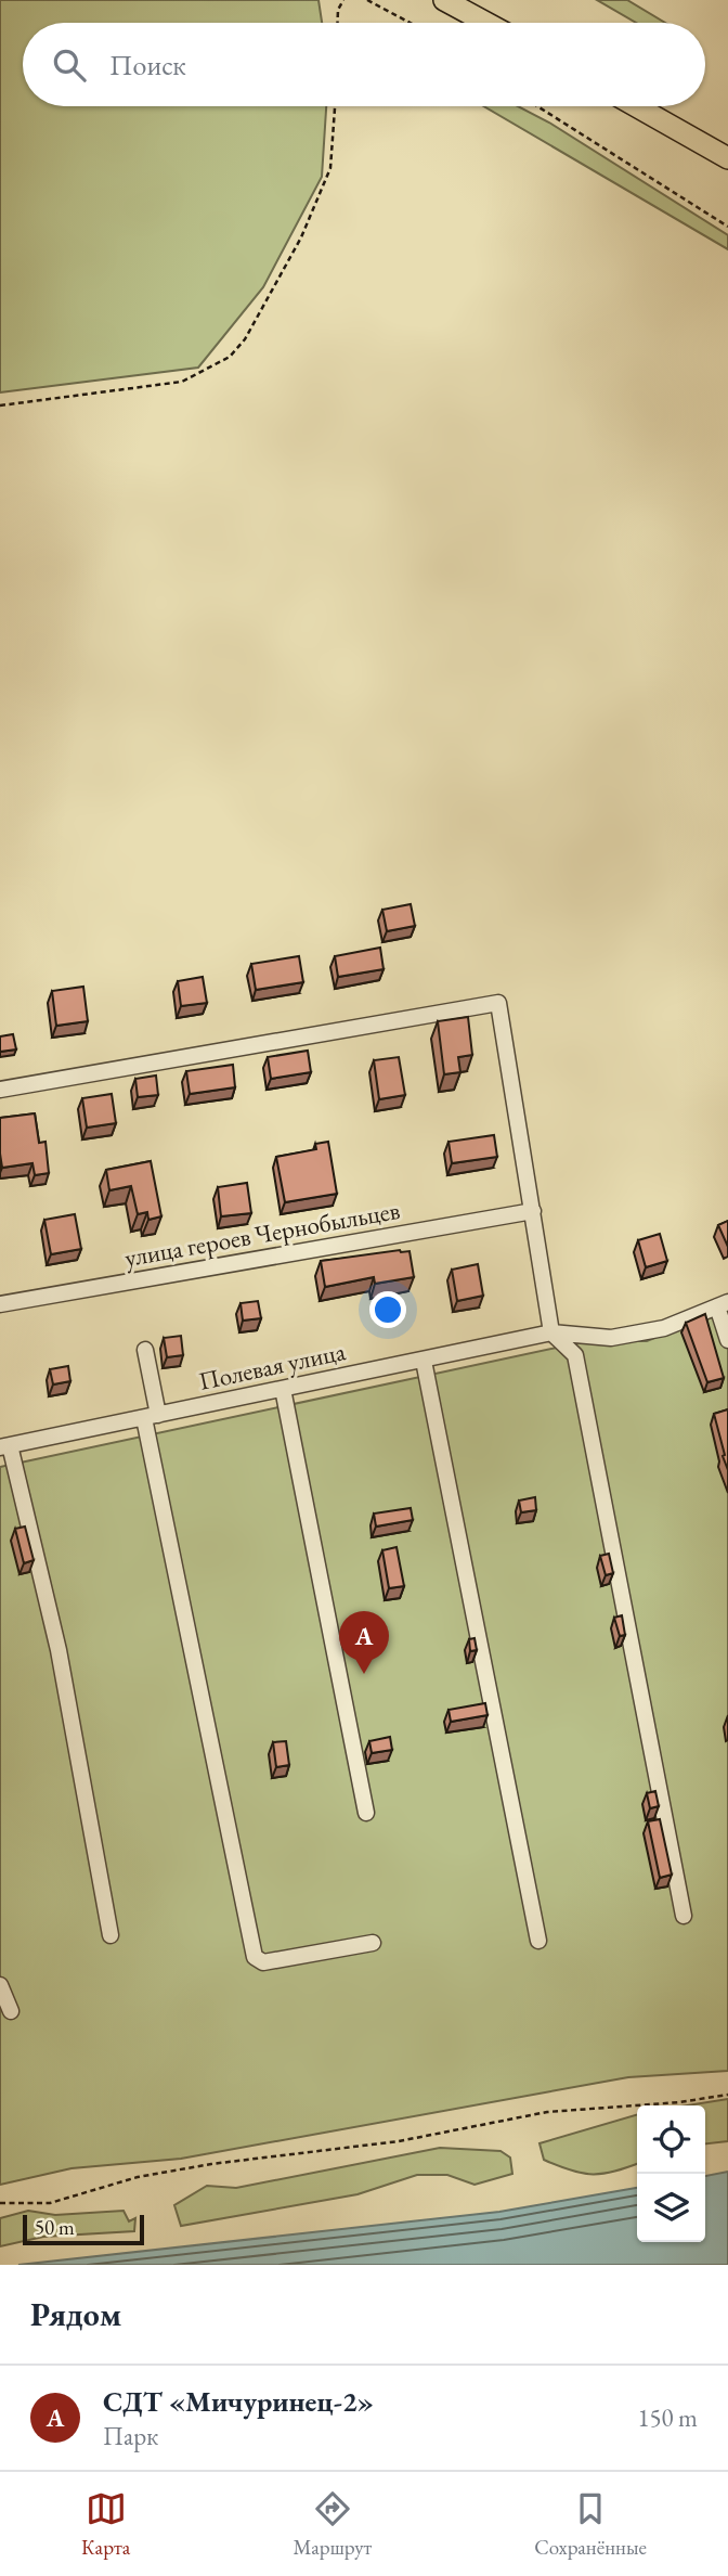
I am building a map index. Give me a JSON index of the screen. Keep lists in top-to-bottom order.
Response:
{
  "streets": {
    "street": ["улица героев Чернобыльцев", "Полевая улица"]
  },
  "scale_bar": "50 m",
  "page": {
    "search": "Поиск",
    "pins": "A",
    "scale": "50 m",
    "heading": "Рядом",
    "list": [
      {
        "mark": "A",
        "name": "СДТ «Мичуринец-2»",
        "note": "Парк",
        "value": "150 m"
      }
    ],
    "nav": ["Карта", "Маршрут", "Сохранённые"]
  }
}
